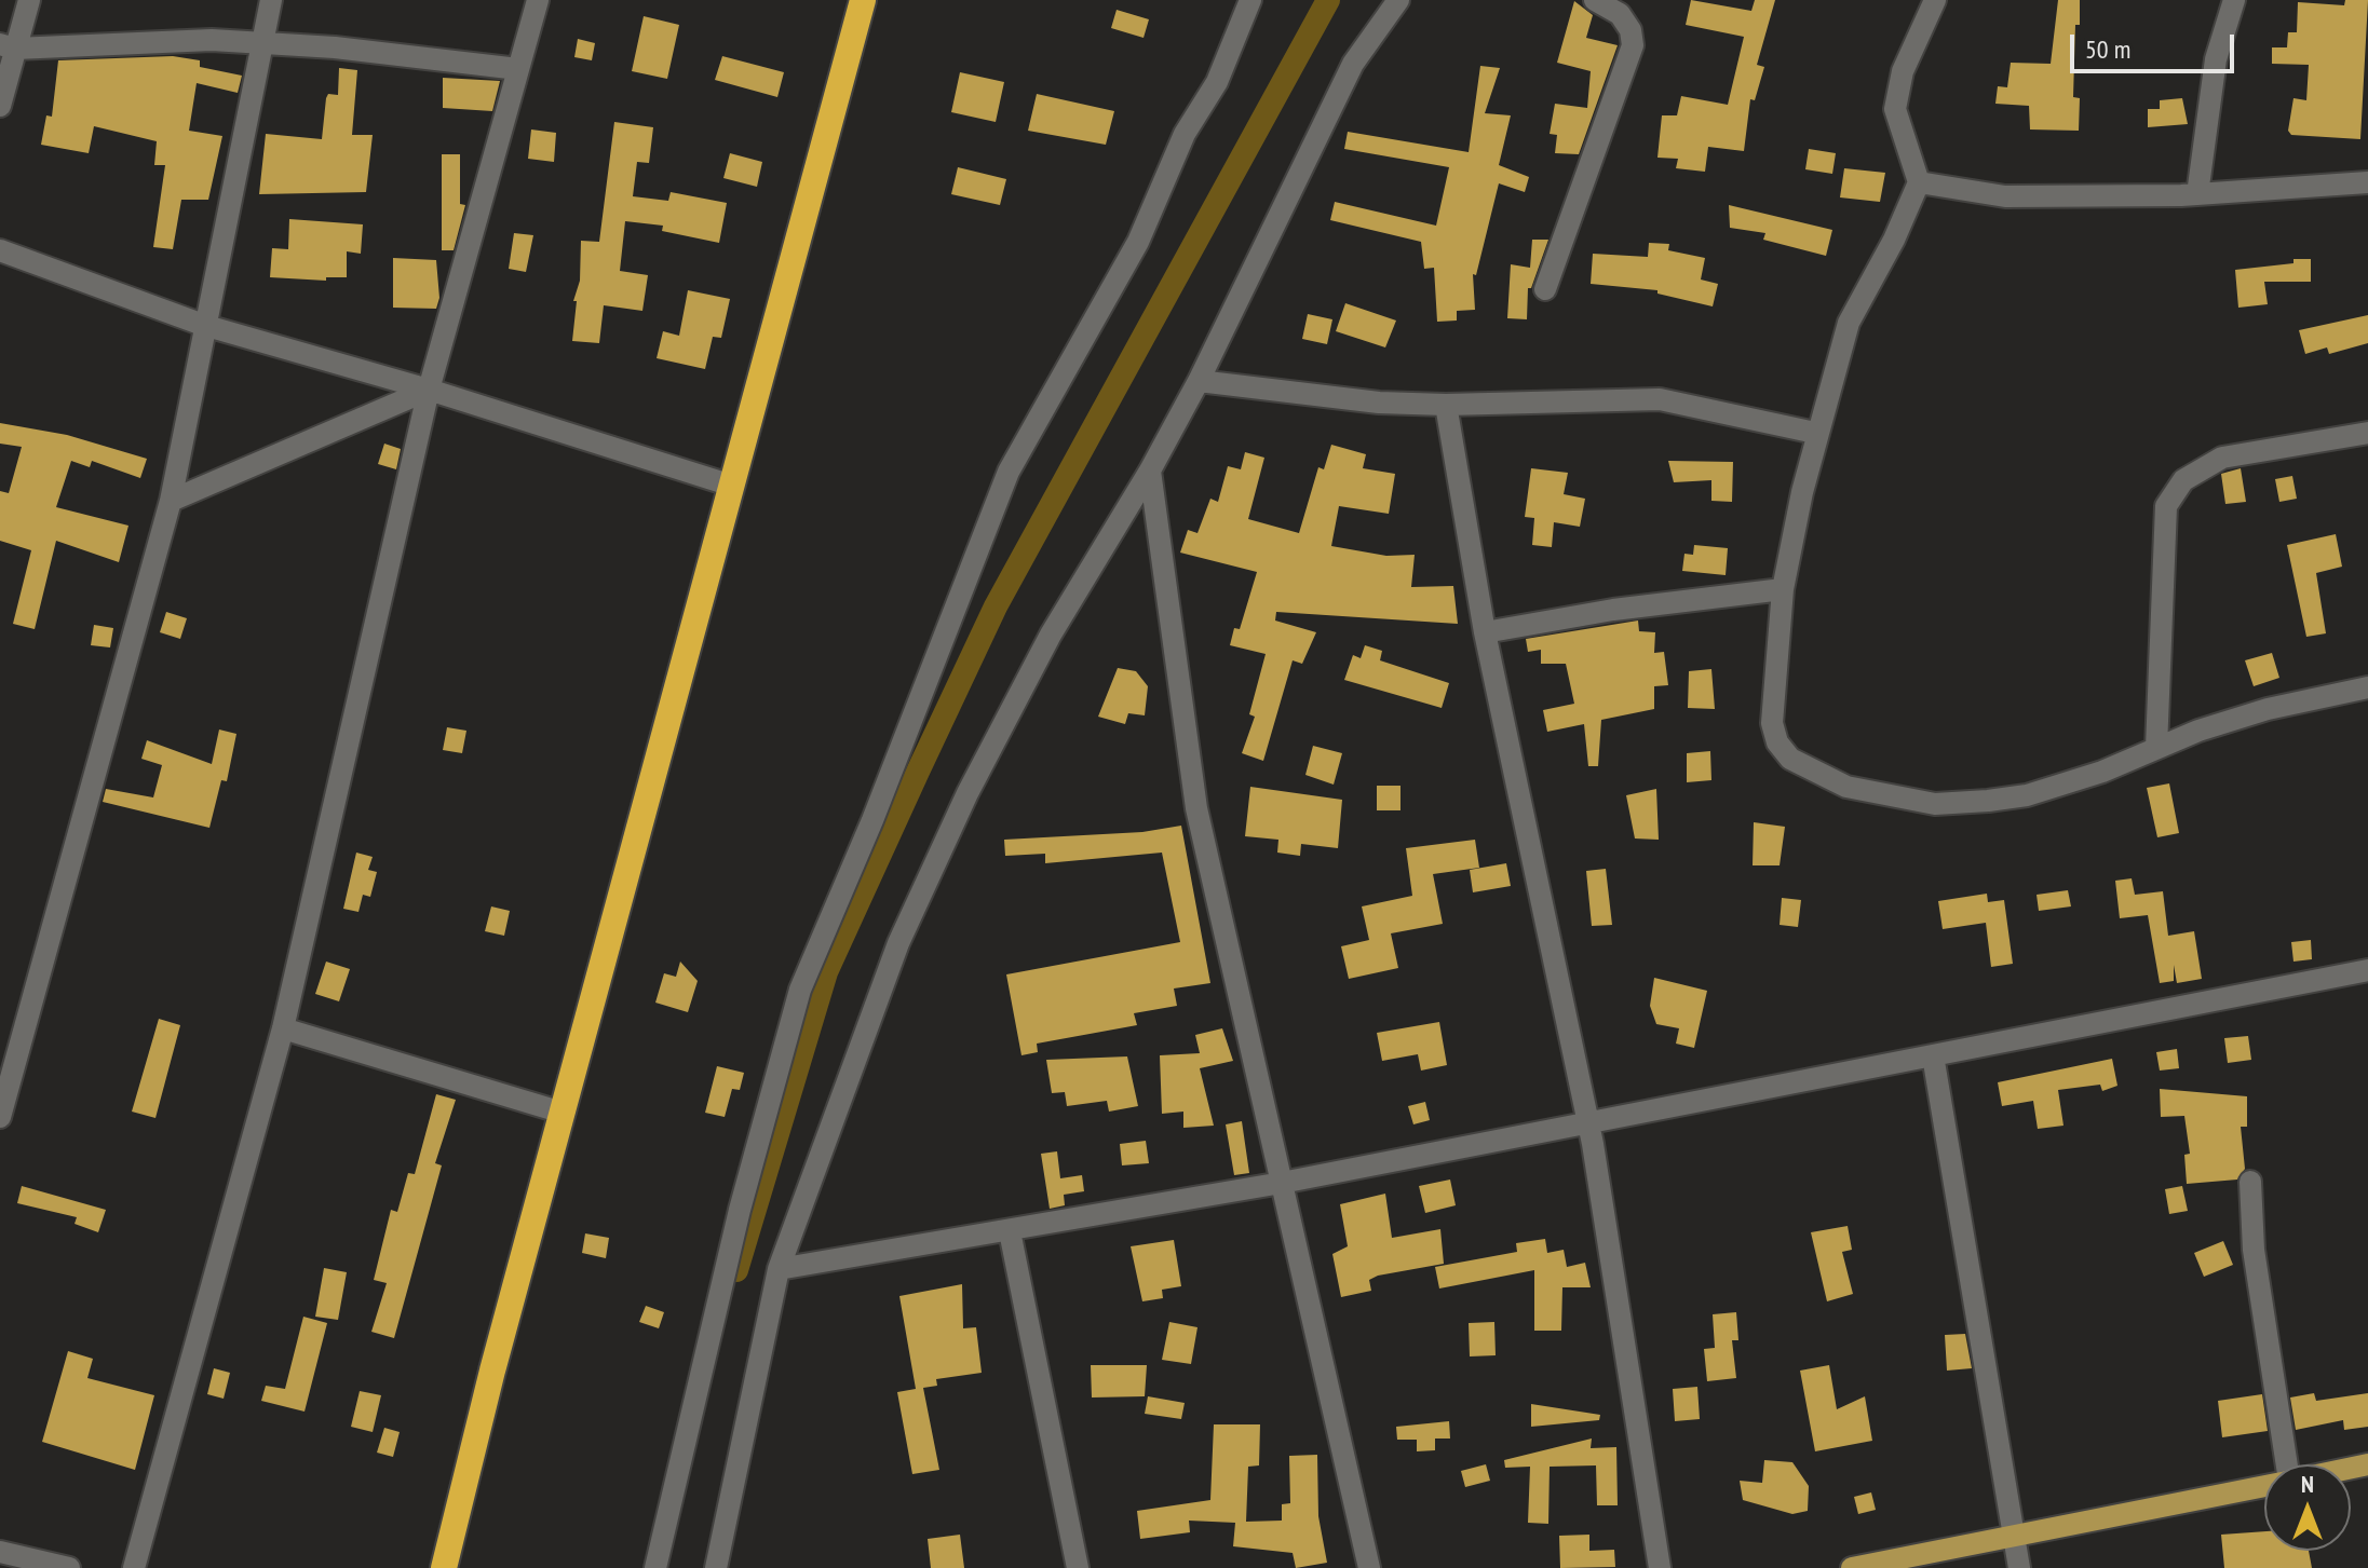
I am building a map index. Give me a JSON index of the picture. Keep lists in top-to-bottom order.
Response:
{
  "scale_bar": "50 m",
  "north": "top"
}
